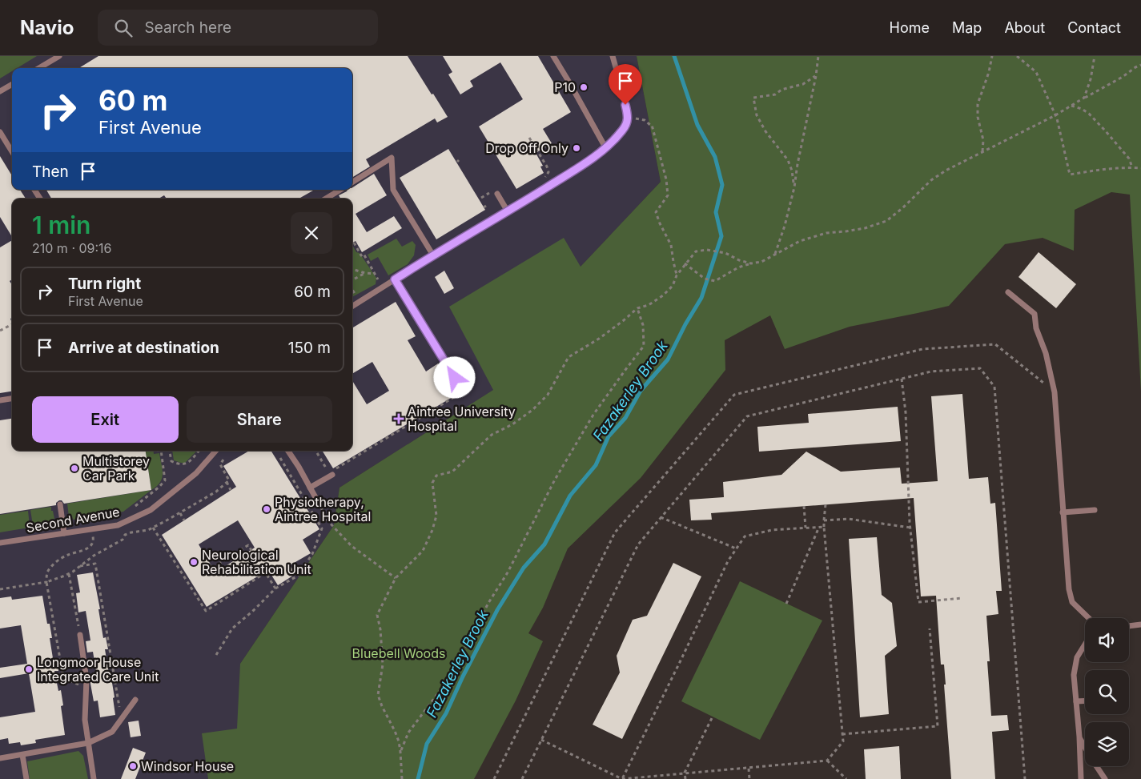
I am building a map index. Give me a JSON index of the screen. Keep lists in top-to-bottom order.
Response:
{
  "streets": {
    "lane": ["Second Avenue"]
  },
  "water": ["Fazakerley Brook"],
  "parks": ["Bluebell Woods"],
  "places": {
    "other": [
      "P10",
      "Drop Off Only",
      "Multistorey Car Park",
      "Physiotherapy, Aintree Hospital",
      "Neurological Rehabilitation Unit",
      "Longmoor House Integrated Care Unit",
      "Windsor House"
    ],
    "health": ["Aintree University Hospital"]
  },
  "page": {
    "header": "Navio",
    "search": "Search here",
    "nav": [
      "Home",
      "Map",
      "About",
      "Contact"
    ],
    "turn": ["60 m", "First Avenue"],
    "then": "Then",
    "heading": ["1 min", "210 m · 09:16"],
    "list": [
      {
        "name": "Turn right",
        "note": "First Avenue",
        "value": "60 m"
      },
      {
        "name": "Arrive at destination",
        "value": "150 m"
      }
    ],
    "buttons": ["Exit", "Share"]
  }
}
